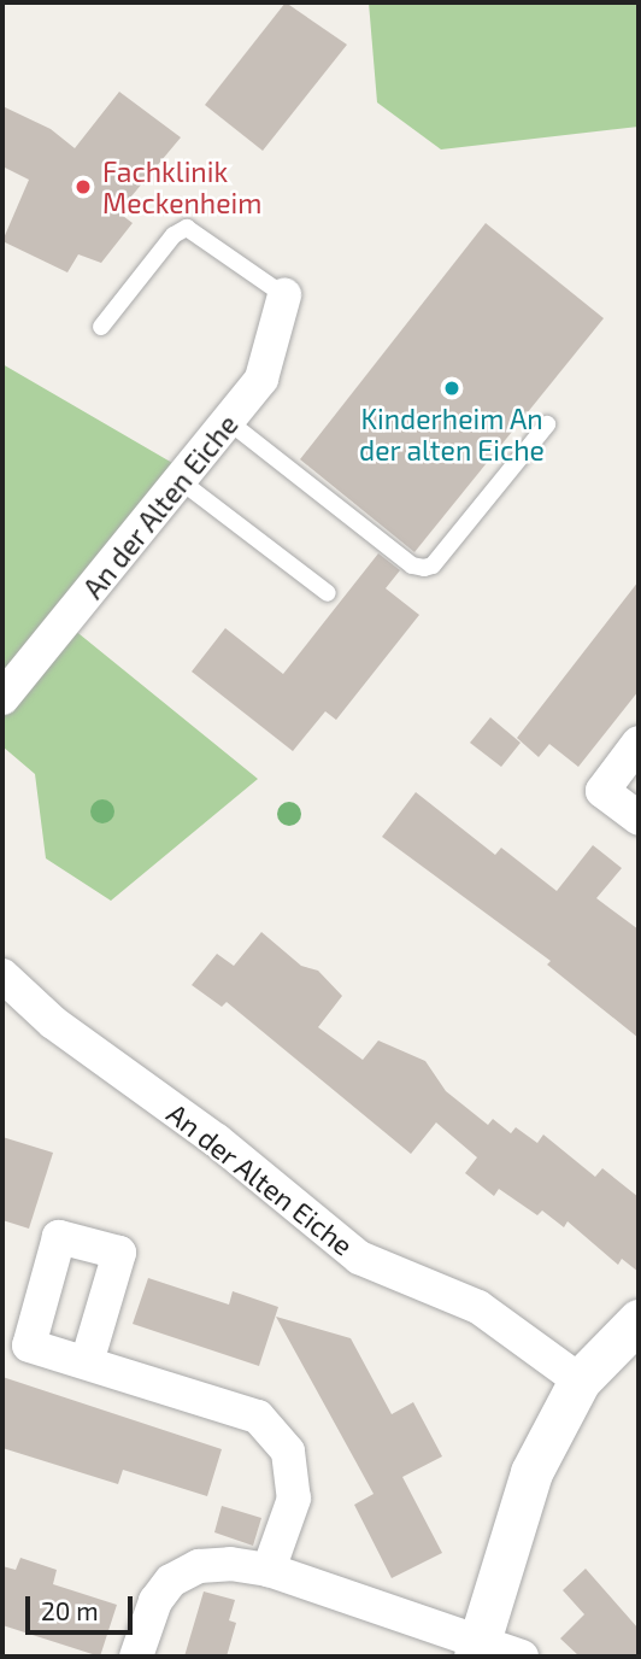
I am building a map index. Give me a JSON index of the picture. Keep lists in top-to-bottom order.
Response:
{
  "streets": {
    "street": ["An der Alten Eiche"]
  },
  "places": ["Fachklinik Meckenheim", "Kinderheim An der alten Eiche"],
  "scale_bar": "20 m"
}
